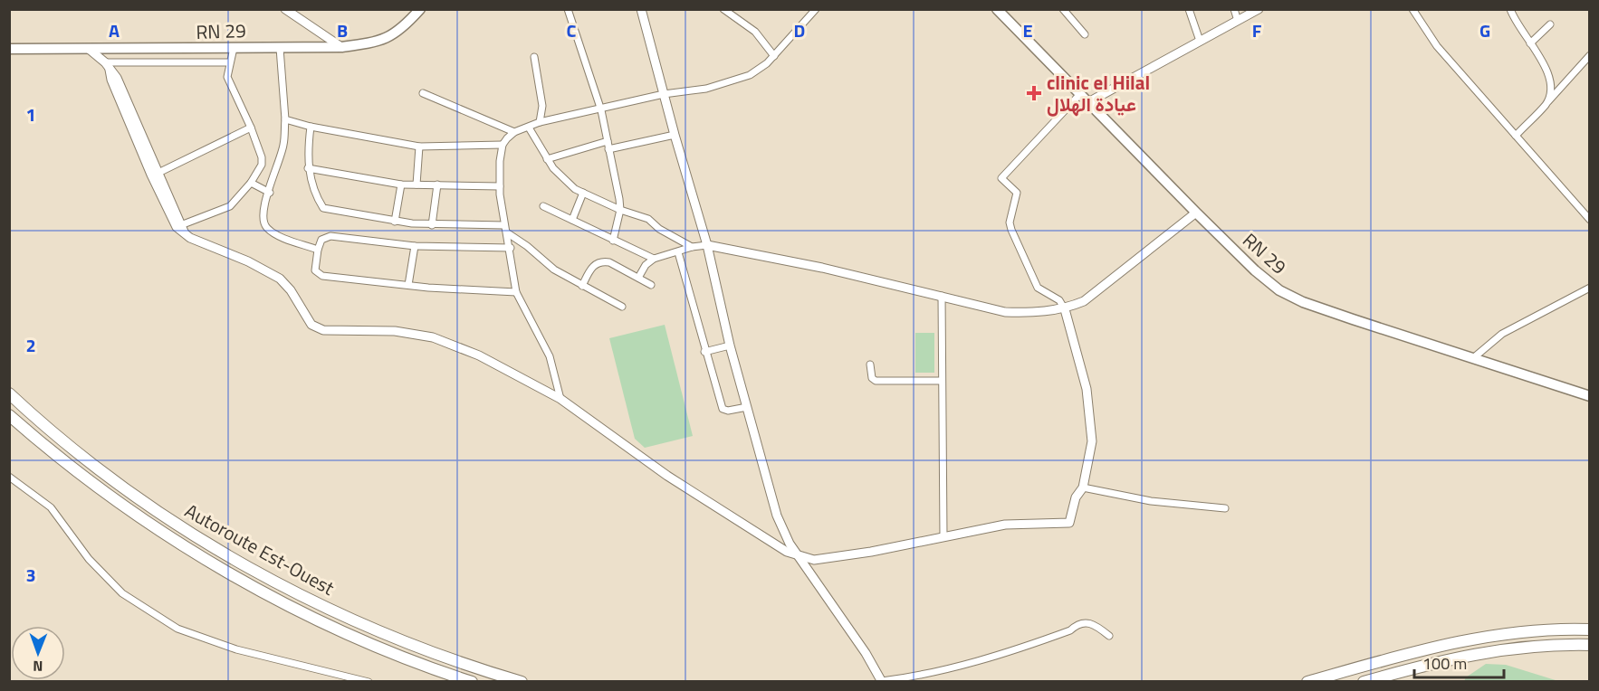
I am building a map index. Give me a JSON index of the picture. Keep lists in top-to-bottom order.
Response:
{
  "streets": {
    "highway": ["Autoroute Est-Ouest"],
    "main road": ["RN 29"]
  },
  "places": {
    "health": ["clinic el Hilal عيادة الهلال"]
  },
  "scale_bar": "100 m",
  "north": "bottom",
  "grid": {
    "columns": [
      "A",
      "B",
      "C",
      "D",
      "E",
      "F",
      "G"
    ],
    "rows": ["1", "2", "3"]
  }
}
